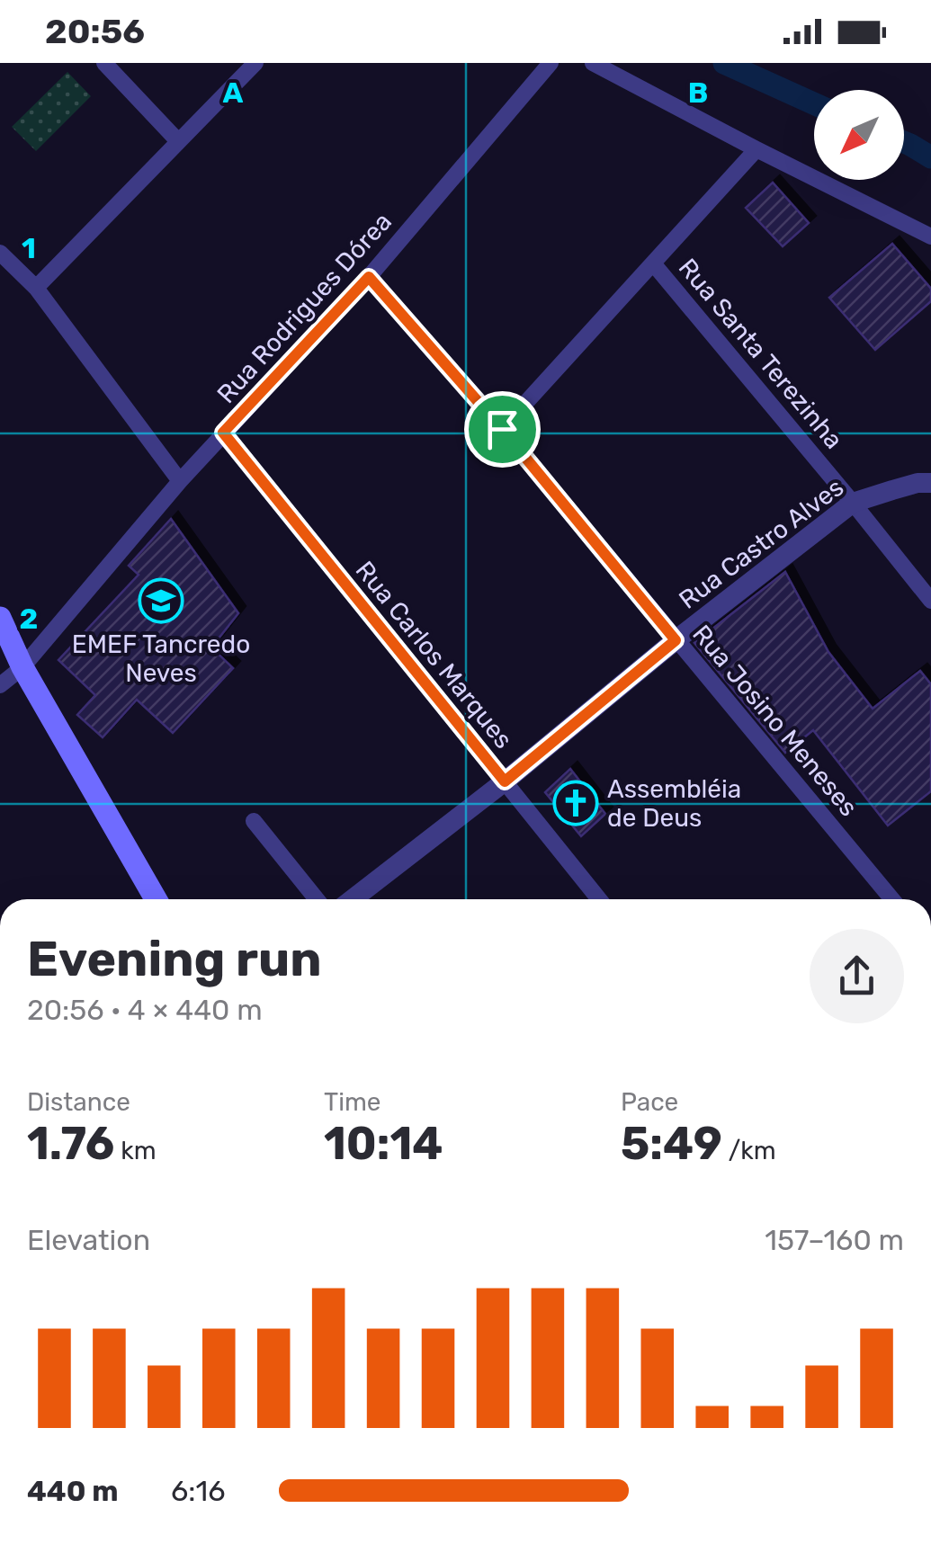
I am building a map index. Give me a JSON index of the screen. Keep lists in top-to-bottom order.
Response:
{
  "streets": {
    "street": [
      "Rua Rodrigues Dórea",
      "Rua Santa Terezinha",
      "Rua Castro Alves",
      "Rua Carlos Marques",
      "Rua Josino Meneses"
    ]
  },
  "crossings": [
    ["Rua Rodrigues Dórea", "Rua Carlos Marques"],
    ["Rua Rodrigues Dórea", "Rua Josino Meneses"],
    ["Rua Santa Terezinha", "Rua Castro Alves"],
    ["Rua Castro Alves", "Rua Carlos Marques"],
    ["Rua Castro Alves", "Rua Josino Meneses"]
  ],
  "places": {
    "school or university": ["EMEF Tancredo Neves"],
    "church": ["Assembléia de Deus"]
  },
  "north": "bottom left",
  "page": {
    "status": "20:56",
    "heading": ["Evening run", "20:56 · 4 × 440 m"],
    "stats": [
      ["Distance", "1.76 km"],
      ["Time", "10:14"],
      ["Pace", "5:49 /km"]
    ],
    "chart": ["Elevation", "157–160 m"],
    "list": [
      {
        "name": "440 m",
        "note": "6:16"
      }
    ]
  },
  "grid": {
    "columns": ["A", "B"],
    "rows": ["1", "2"]
  }
}
